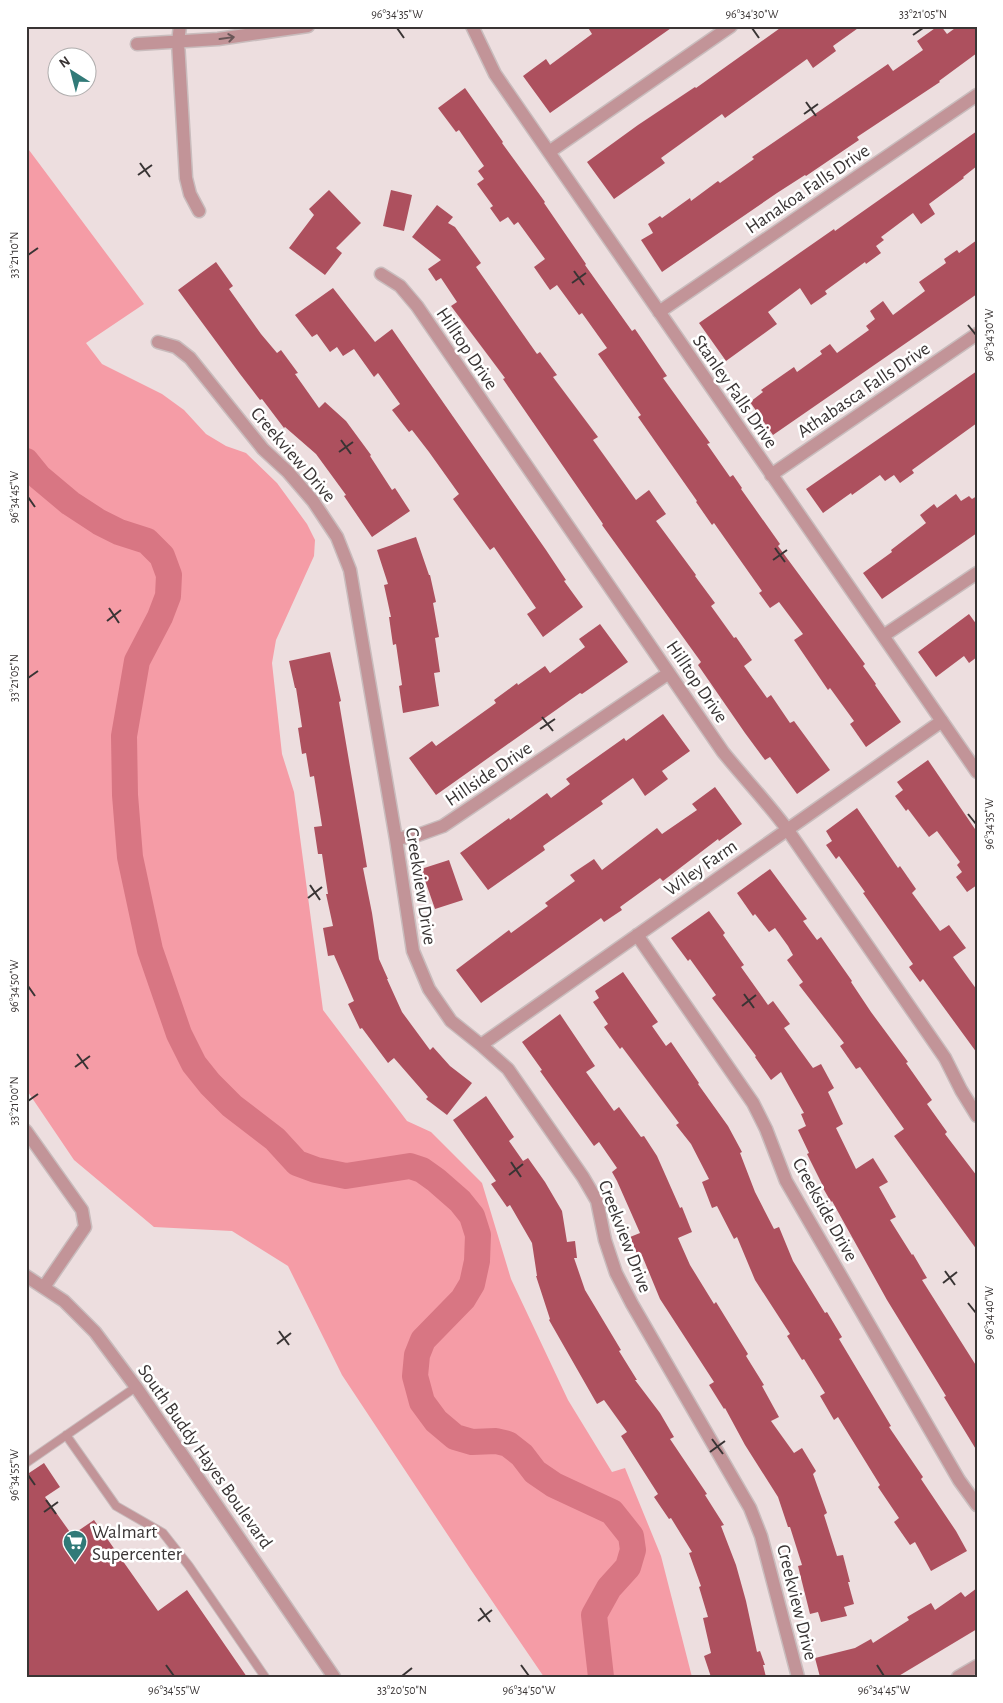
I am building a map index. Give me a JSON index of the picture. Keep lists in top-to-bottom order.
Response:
{
  "streets": {
    "street": [
      "Hanakoa Falls Drive",
      "Hilltop Drive",
      "Athabasca Falls Drive",
      "Stanley Falls Drive",
      "Creekview Drive",
      "Hillside Drive",
      "Wiley Farm",
      "Creekside Drive",
      "South Buddy Hayes Boulevard"
    ]
  },
  "crossings": [
    ["Hanakoa Falls Drive", "Stanley Falls Drive"],
    ["Hilltop Drive", "Hillside Drive"],
    ["Hilltop Drive", "Wiley Farm"],
    ["Athabasca Falls Drive", "Stanley Falls Drive"],
    ["Stanley Falls Drive", "Wiley Farm"],
    ["Creekview Drive", "Hillside Drive"],
    ["Creekview Drive", "Wiley Farm"],
    ["Wiley Farm", "Creekside Drive"]
  ],
  "places": {
    "supermarket": ["Walmart Supercenter"]
  },
  "north": "top left",
  "coordinates": [
    "96°34'35\"W",
    "96°34'30\"W",
    "33°21'05\"N",
    "33°21'10\"N",
    "96°34'45\"W",
    "96°34'50\"W",
    "33°21'00\"N",
    "96°34'40\"W",
    "96°34'55\"W",
    "33°20'50\"N"
  ]
}
